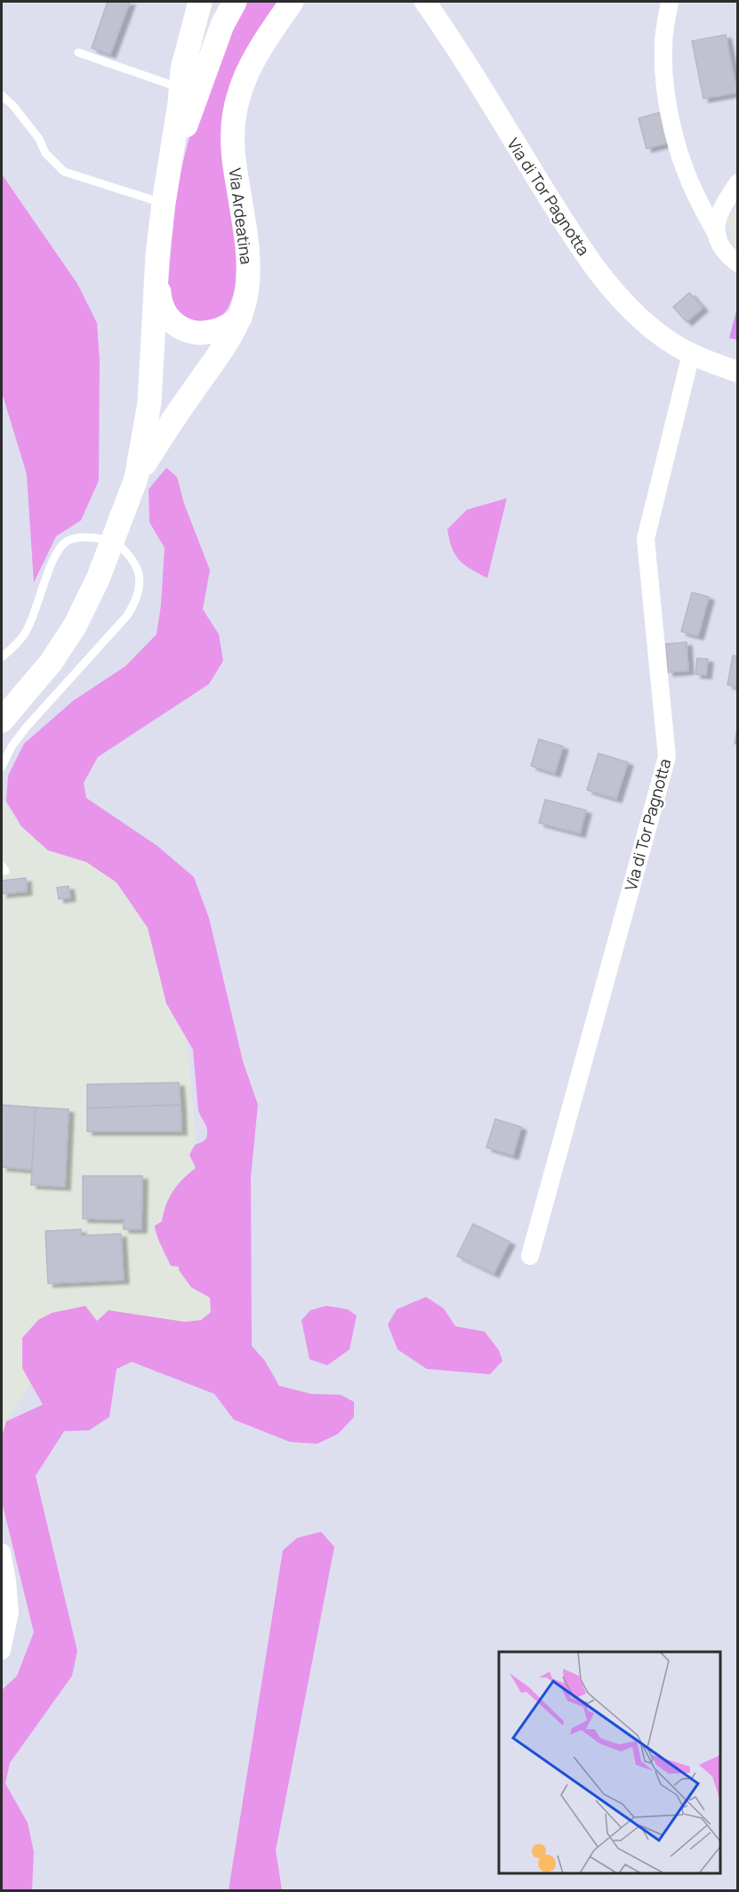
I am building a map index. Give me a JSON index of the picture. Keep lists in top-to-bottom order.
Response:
{
  "streets": {
    "main road": ["Via Ardeatina"],
    "street": ["Via di Tor Pagnotta"]
  }
}
